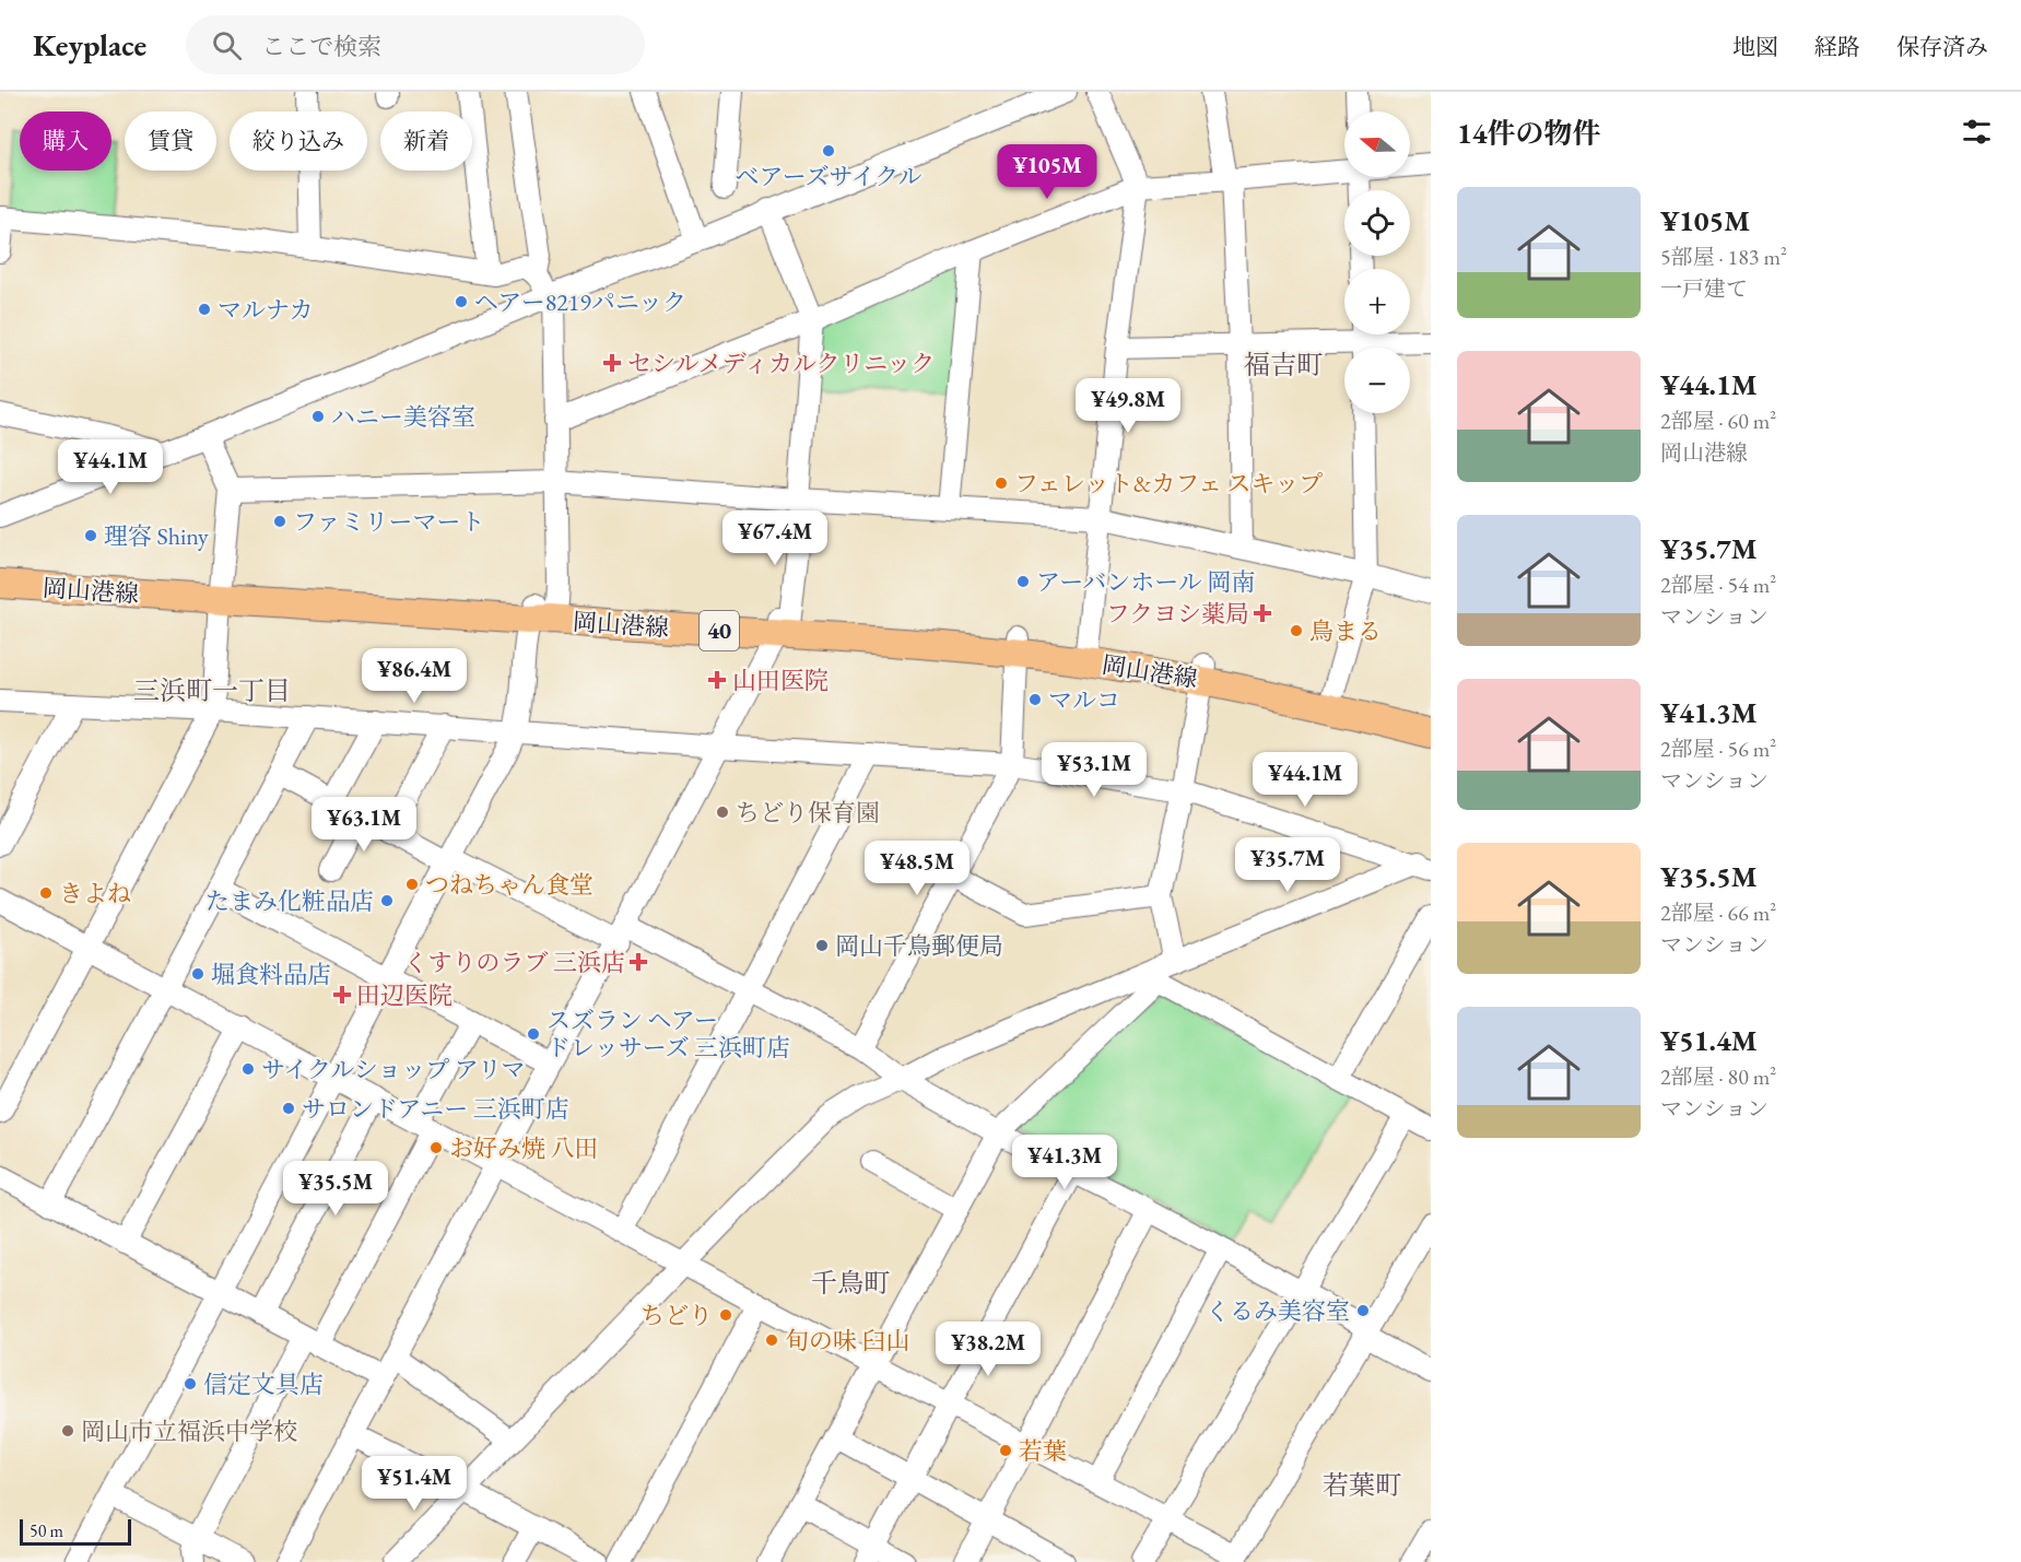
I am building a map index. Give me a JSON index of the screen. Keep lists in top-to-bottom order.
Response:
{
  "streets": {
    "main road": ["岡山港線", "40"]
  },
  "districts": [
    "福吉町",
    "三浜町一丁目",
    "千鳥町",
    "若葉町"
  ],
  "places": {
    "other": [
      "ベアーズサイクル",
      "ヘアー8219パニック",
      "マルナカ",
      "ハニー美容室",
      "フェレット&カフェ スキップ",
      "ファミリーマート",
      "理容 Shiny",
      "アーバンホール 岡南",
      "鳥まる",
      "マルコ",
      "ちどり保育園",
      "つねちゃん食堂",
      "きよね",
      "たまみ化粧品店",
      "岡山千鳥郵便局",
      "堀食料品店",
      "スズラン ヘアー ドレッサーズ 三浜町店",
      "サイクルショップ アリマ",
      "サロンドアニー 三浜町店",
      "お好み焼 八田",
      "くるみ美容室",
      "ちどり",
      "旬の味 臼山",
      "信定文具店",
      "岡山市立福浜中学校",
      "若葉"
    ],
    "health": [
      "セシルメディカルクリニック",
      "フクヨシ薬局",
      "山田医院",
      "くすりのラブ 三浜店",
      "田辺医院"
    ]
  },
  "scale_bar": "50 m",
  "north": "left",
  "page": {
    "header": "Keyplace",
    "search": "ここで検索",
    "nav": ["地図", "経路", "保存済み"],
    "heading": "14件の物件",
    "map_buttons": ["+", "−"],
    "chip": [
      "購入",
      "賃貸",
      "絞り込み",
      "新着"
    ],
    "price": [
      "¥105M",
      "¥49.8M",
      "¥44.1M",
      "¥67.4M",
      "¥86.4M",
      "¥53.1M",
      "¥44.1M",
      "¥63.1M",
      "¥35.7M",
      "¥48.5M",
      "¥41.3M",
      "¥35.5M",
      "¥38.2M",
      "¥51.4M"
    ],
    "list": [
      {
        "name": "¥105M",
        "note": "5部屋 · 183 m² · 一戸建て"
      },
      {
        "name": "¥44.1M",
        "note": "2部屋 · 60 m² · 岡山港線"
      },
      {
        "name": "¥35.7M",
        "note": "2部屋 · 54 m² · マンション"
      },
      {
        "name": "¥41.3M",
        "note": "2部屋 · 56 m² · マンション"
      },
      {
        "name": "¥35.5M",
        "note": "2部屋 · 66 m² · マンション"
      },
      {
        "name": "¥51.4M",
        "note": "2部屋 · 80 m² · マンション"
      }
    ],
    "scale": "50 m"
  }
}
